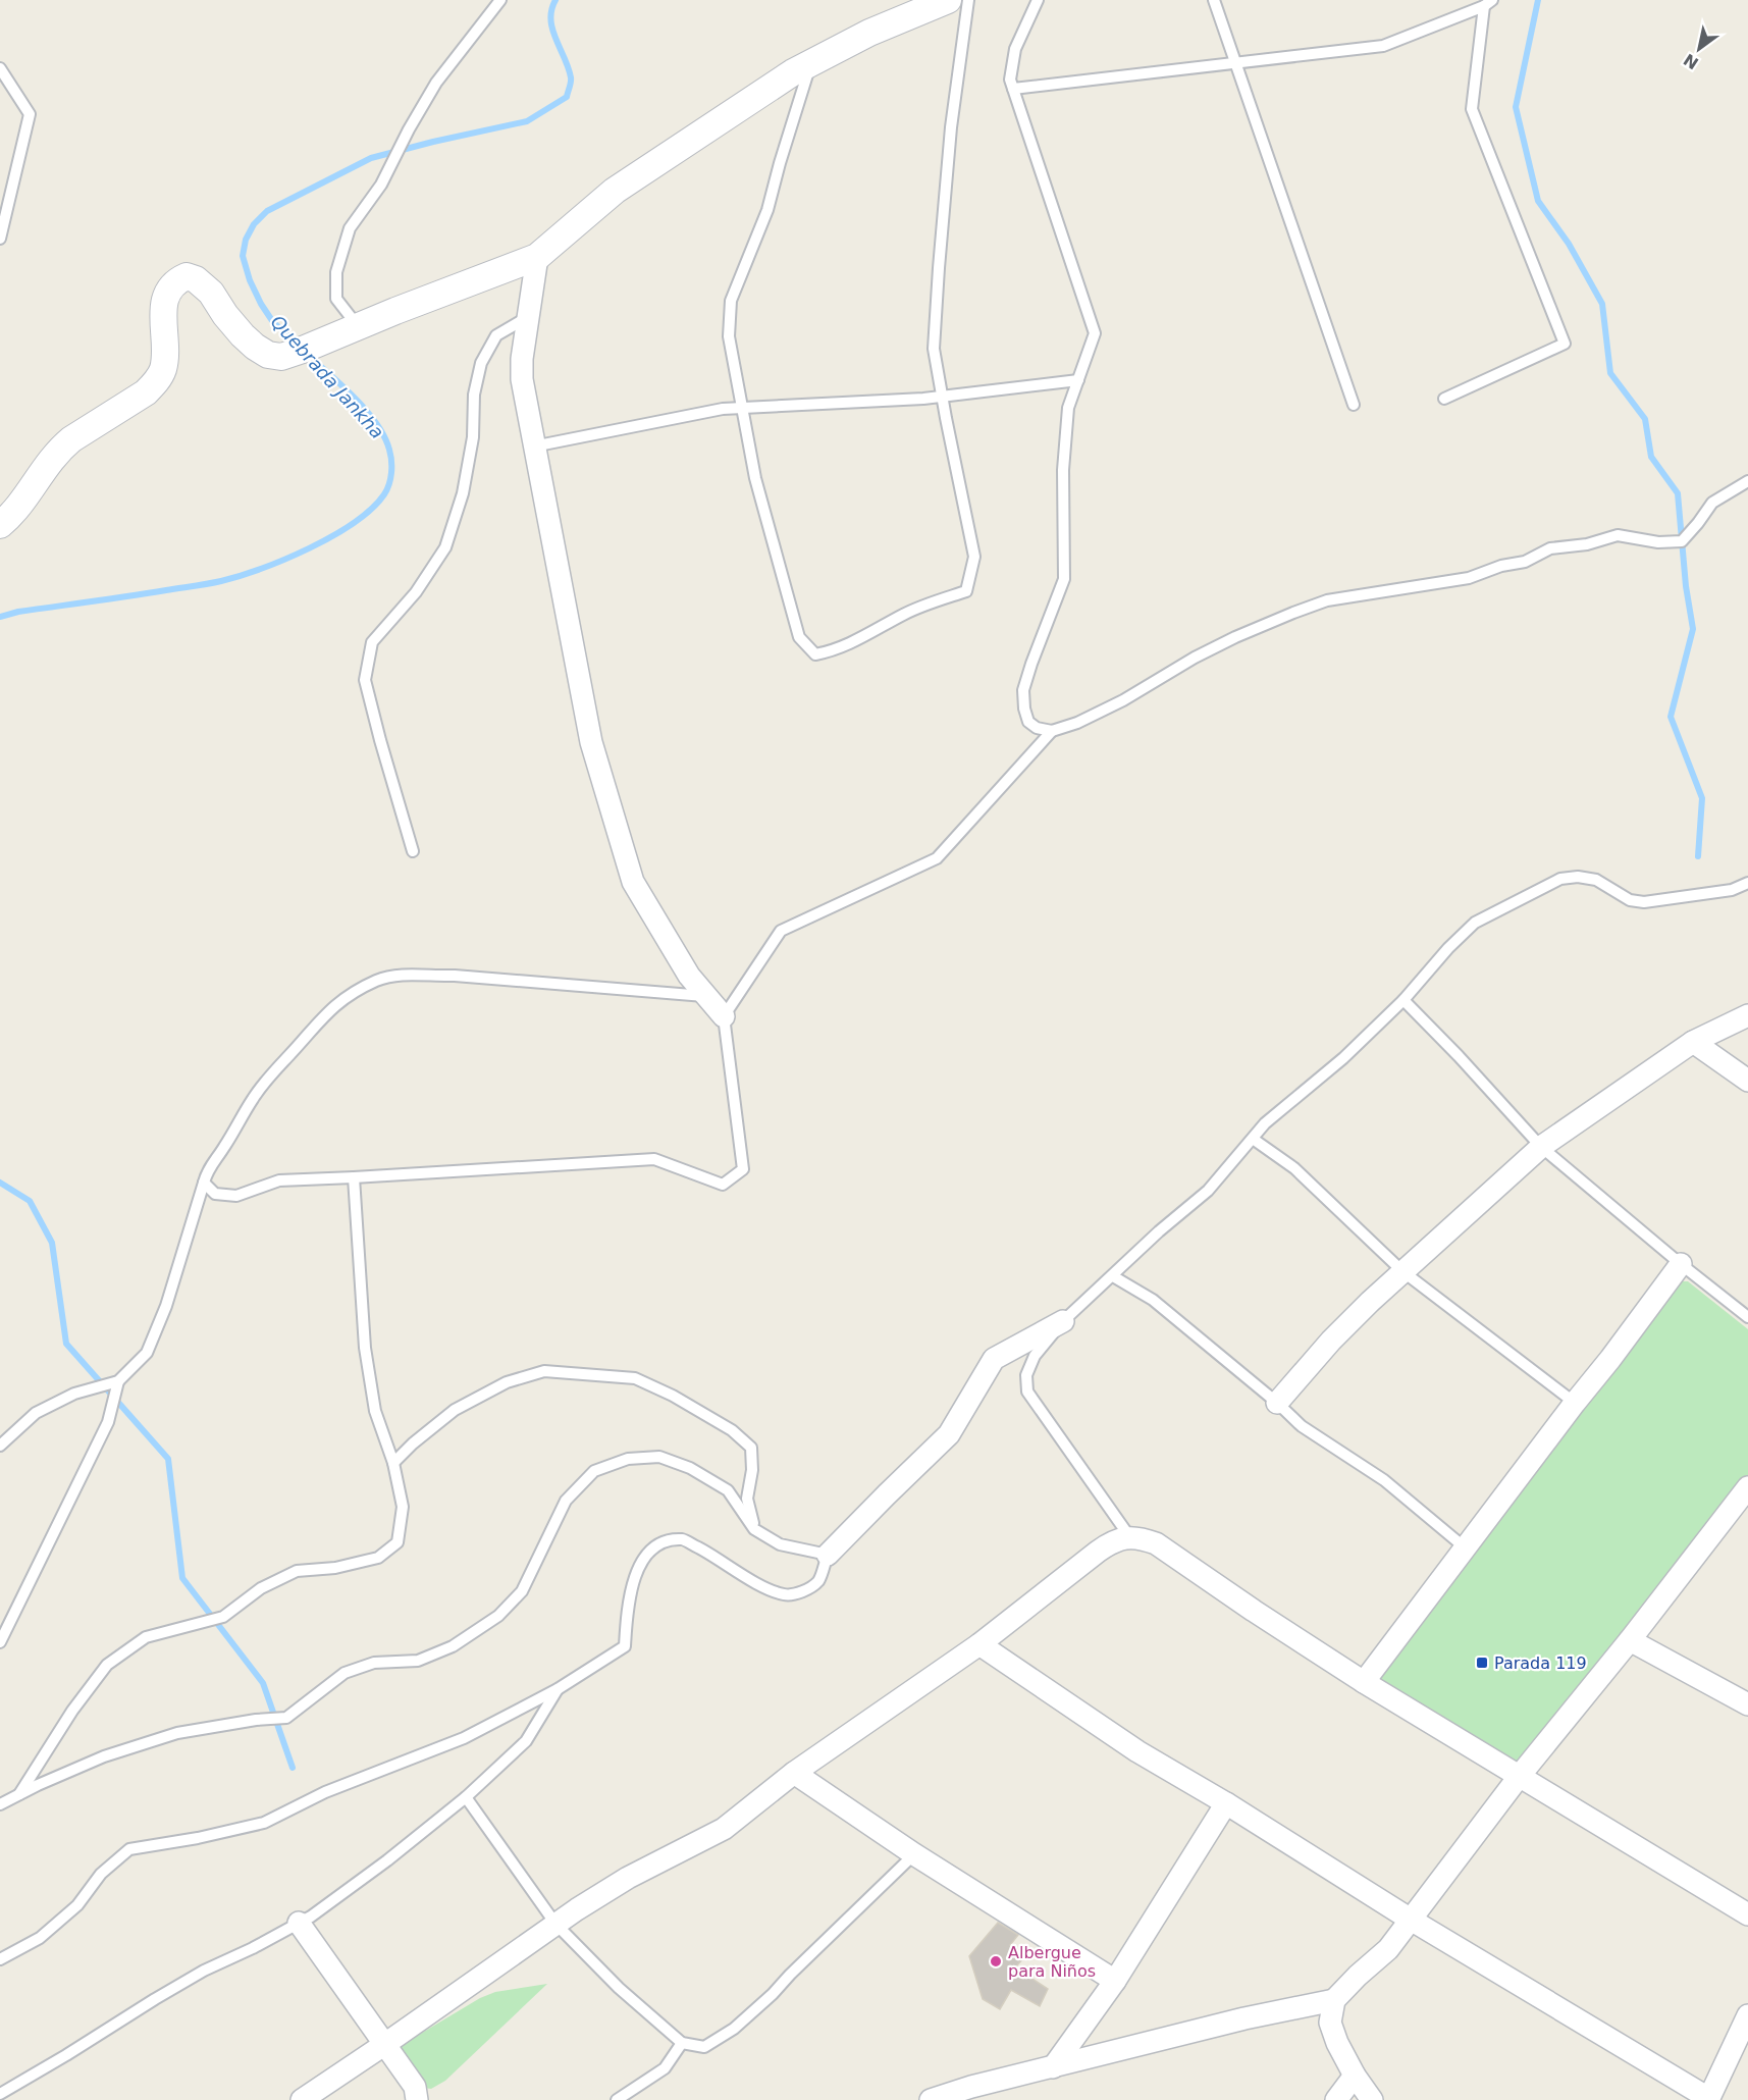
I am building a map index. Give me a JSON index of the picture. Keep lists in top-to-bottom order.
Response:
{
  "water": ["Quebrada Jankha"],
  "places": {
    "transit": ["Parada 119"],
    "other": ["Albergue para Niños"]
  },
  "north": "bottom left"
}
